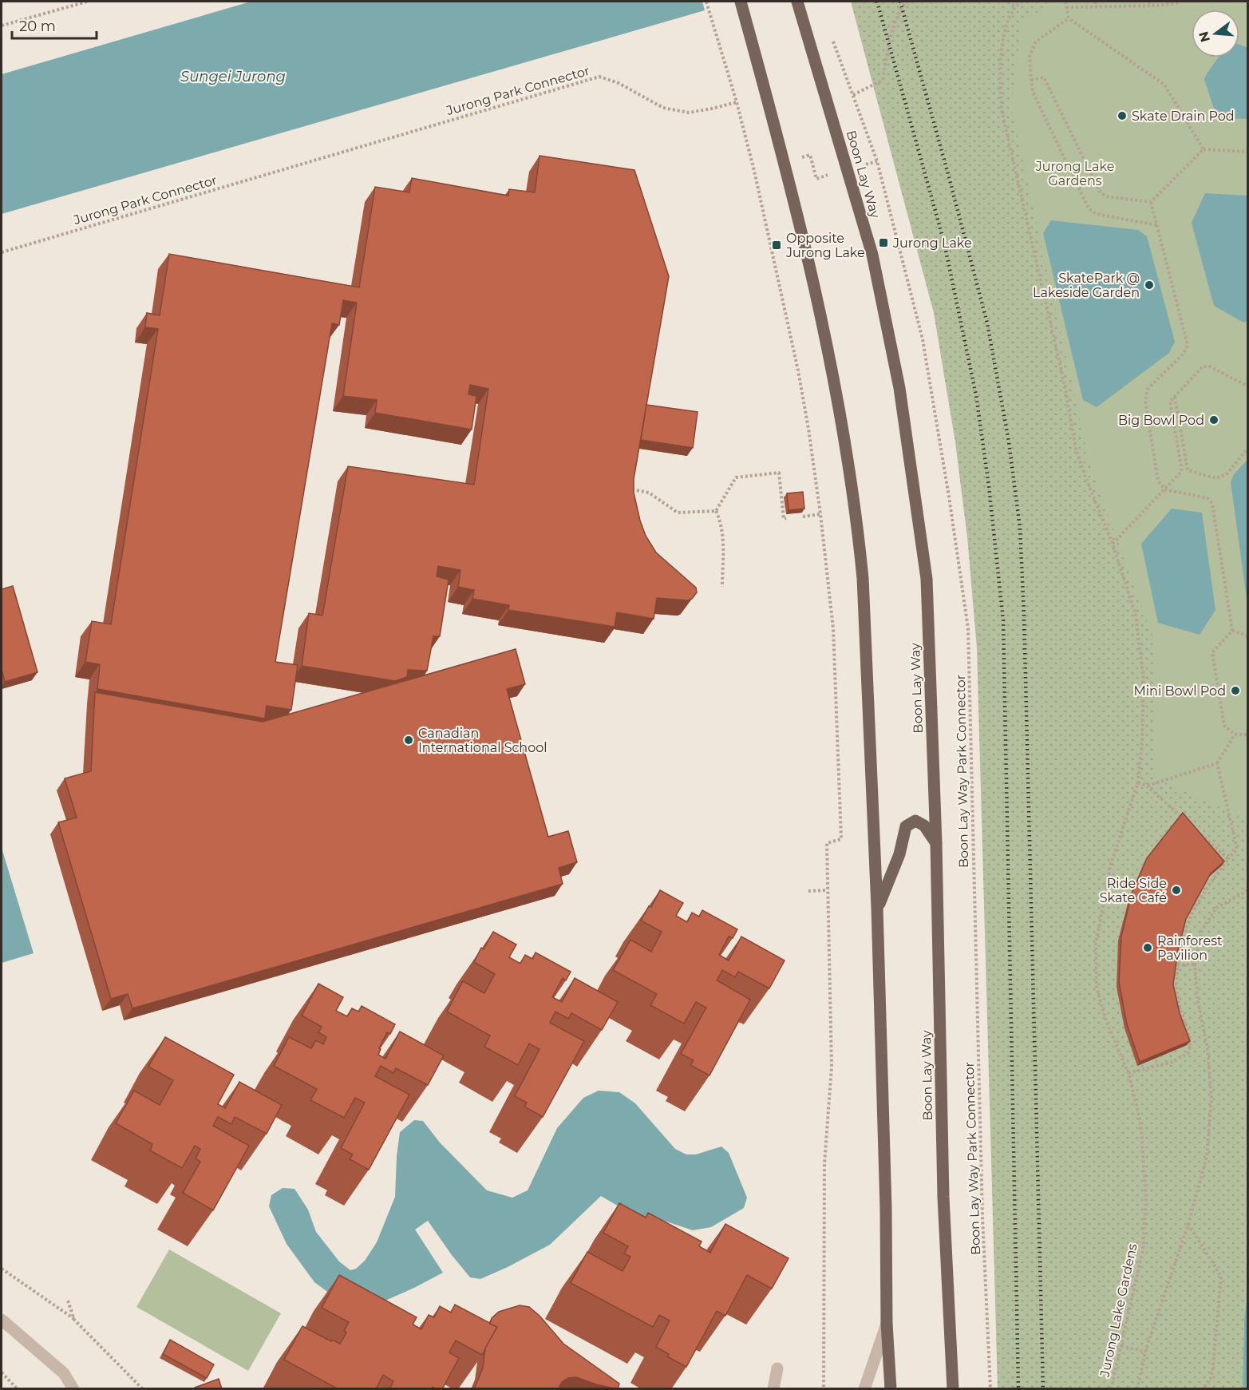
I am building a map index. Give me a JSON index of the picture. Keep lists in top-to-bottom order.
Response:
{
  "streets": {
    "main road": ["Boon Lay Way"],
    "path": ["Jurong Park Connector", "Boon Lay Way Park Connector", "Jurong Lake Gardens"]
  },
  "water": ["Sungei Jurong"],
  "parks": ["Jurong Lake Gardens"],
  "places": {
    "other": [
      "Skate Drain Pod",
      "SkatePark @ Lakeside Garden",
      "Big Bowl Pod",
      "Mini Bowl Pod",
      "Canadian International School",
      "Ride Side Skate Café",
      "Rainforest Pavilion"
    ],
    "transit": ["Jurong Lake", "Opposite Jurong Lake"]
  },
  "scale_bar": "20 m",
  "north": "left"
}
